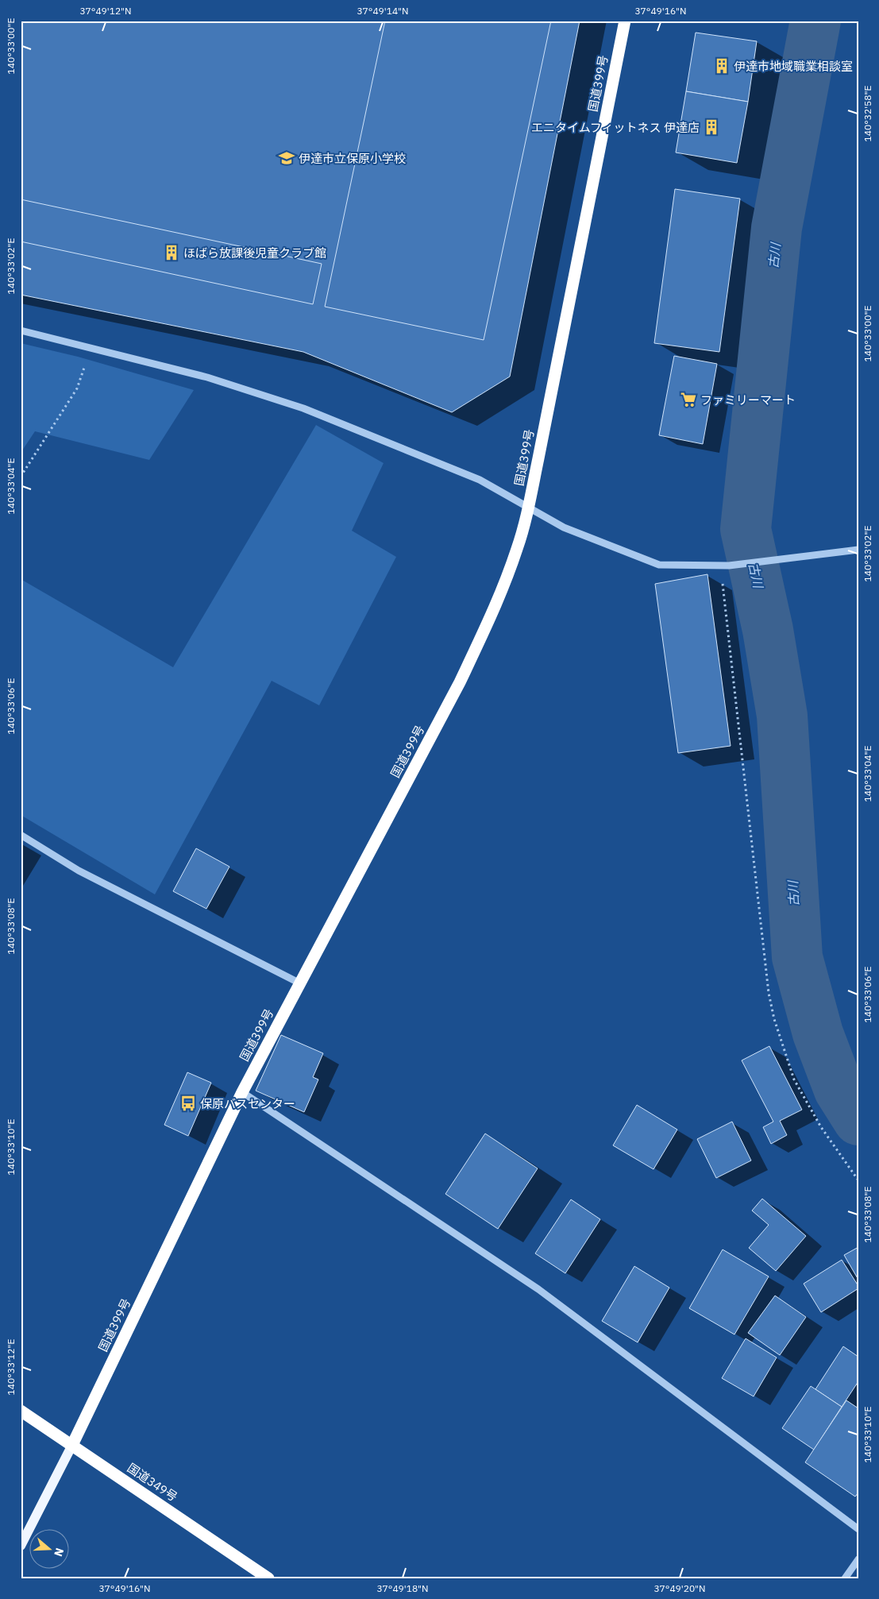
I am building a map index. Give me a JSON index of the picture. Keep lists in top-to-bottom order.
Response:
{
  "streets": {
    "highway": ["国道399号", "国道349号"]
  },
  "crossings": [
    ["国道399号", "国道349号"]
  ],
  "water": ["古川"],
  "places": {
    "building": ["伊達市地域職業相談室", "エニタイムフィットネス 伊達店", "ほばら放課後児童クラブ館"],
    "school or university": ["伊達市立保原小学校"],
    "supermarket": ["ファミリーマート"],
    "bus stop": ["保原バスセンター"]
  },
  "north": "right",
  "coordinates": [
    "37°49'12\"N",
    "37°49'14\"N",
    "37°49'16\"N",
    "140°33'00\"E",
    "140°32'58\"E",
    "140°33'02\"E",
    "140°33'04\"E",
    "140°33'06\"E",
    "140°33'08\"E",
    "140°33'10\"E",
    "140°33'12\"E",
    "37°49'18\"N",
    "37°49'20\"N"
  ]
}
